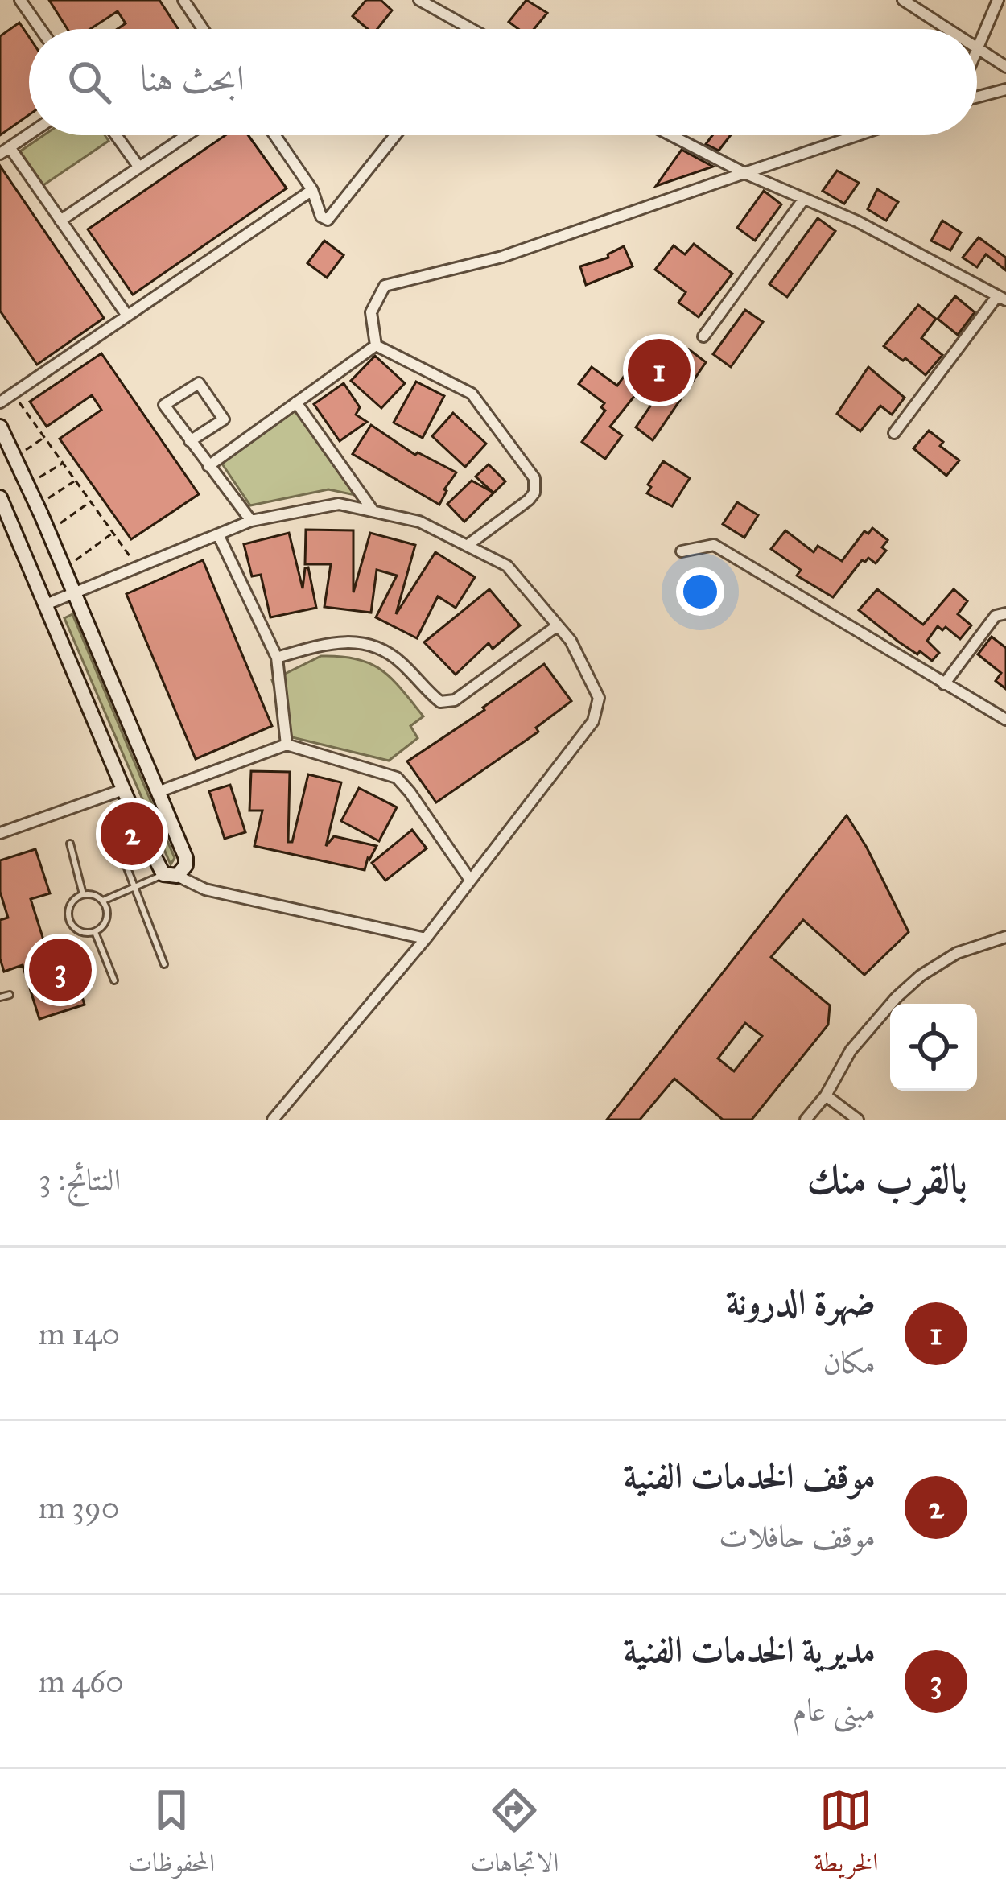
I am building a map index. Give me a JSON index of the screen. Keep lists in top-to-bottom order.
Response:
{
  "page": {
    "search": "ابحث هنا",
    "pins": ["1", "2", "3"],
    "heading": ["بالقرب منك", "النتائج: 3"],
    "list": [
      {
        "mark": "1",
        "name": "ضهرة الدرونة",
        "note": "مكان",
        "value": "140 m"
      },
      {
        "mark": "2",
        "name": "موقف الخدمات الفنية",
        "note": "موقف حافلات",
        "value": "390 m"
      },
      {
        "mark": "3",
        "name": "مديرية الخدمات الفنية",
        "note": "مبنى عام",
        "value": "460 m"
      }
    ],
    "nav": ["الخريطة", "الاتجاهات", "المحفوظات"]
  }
}
